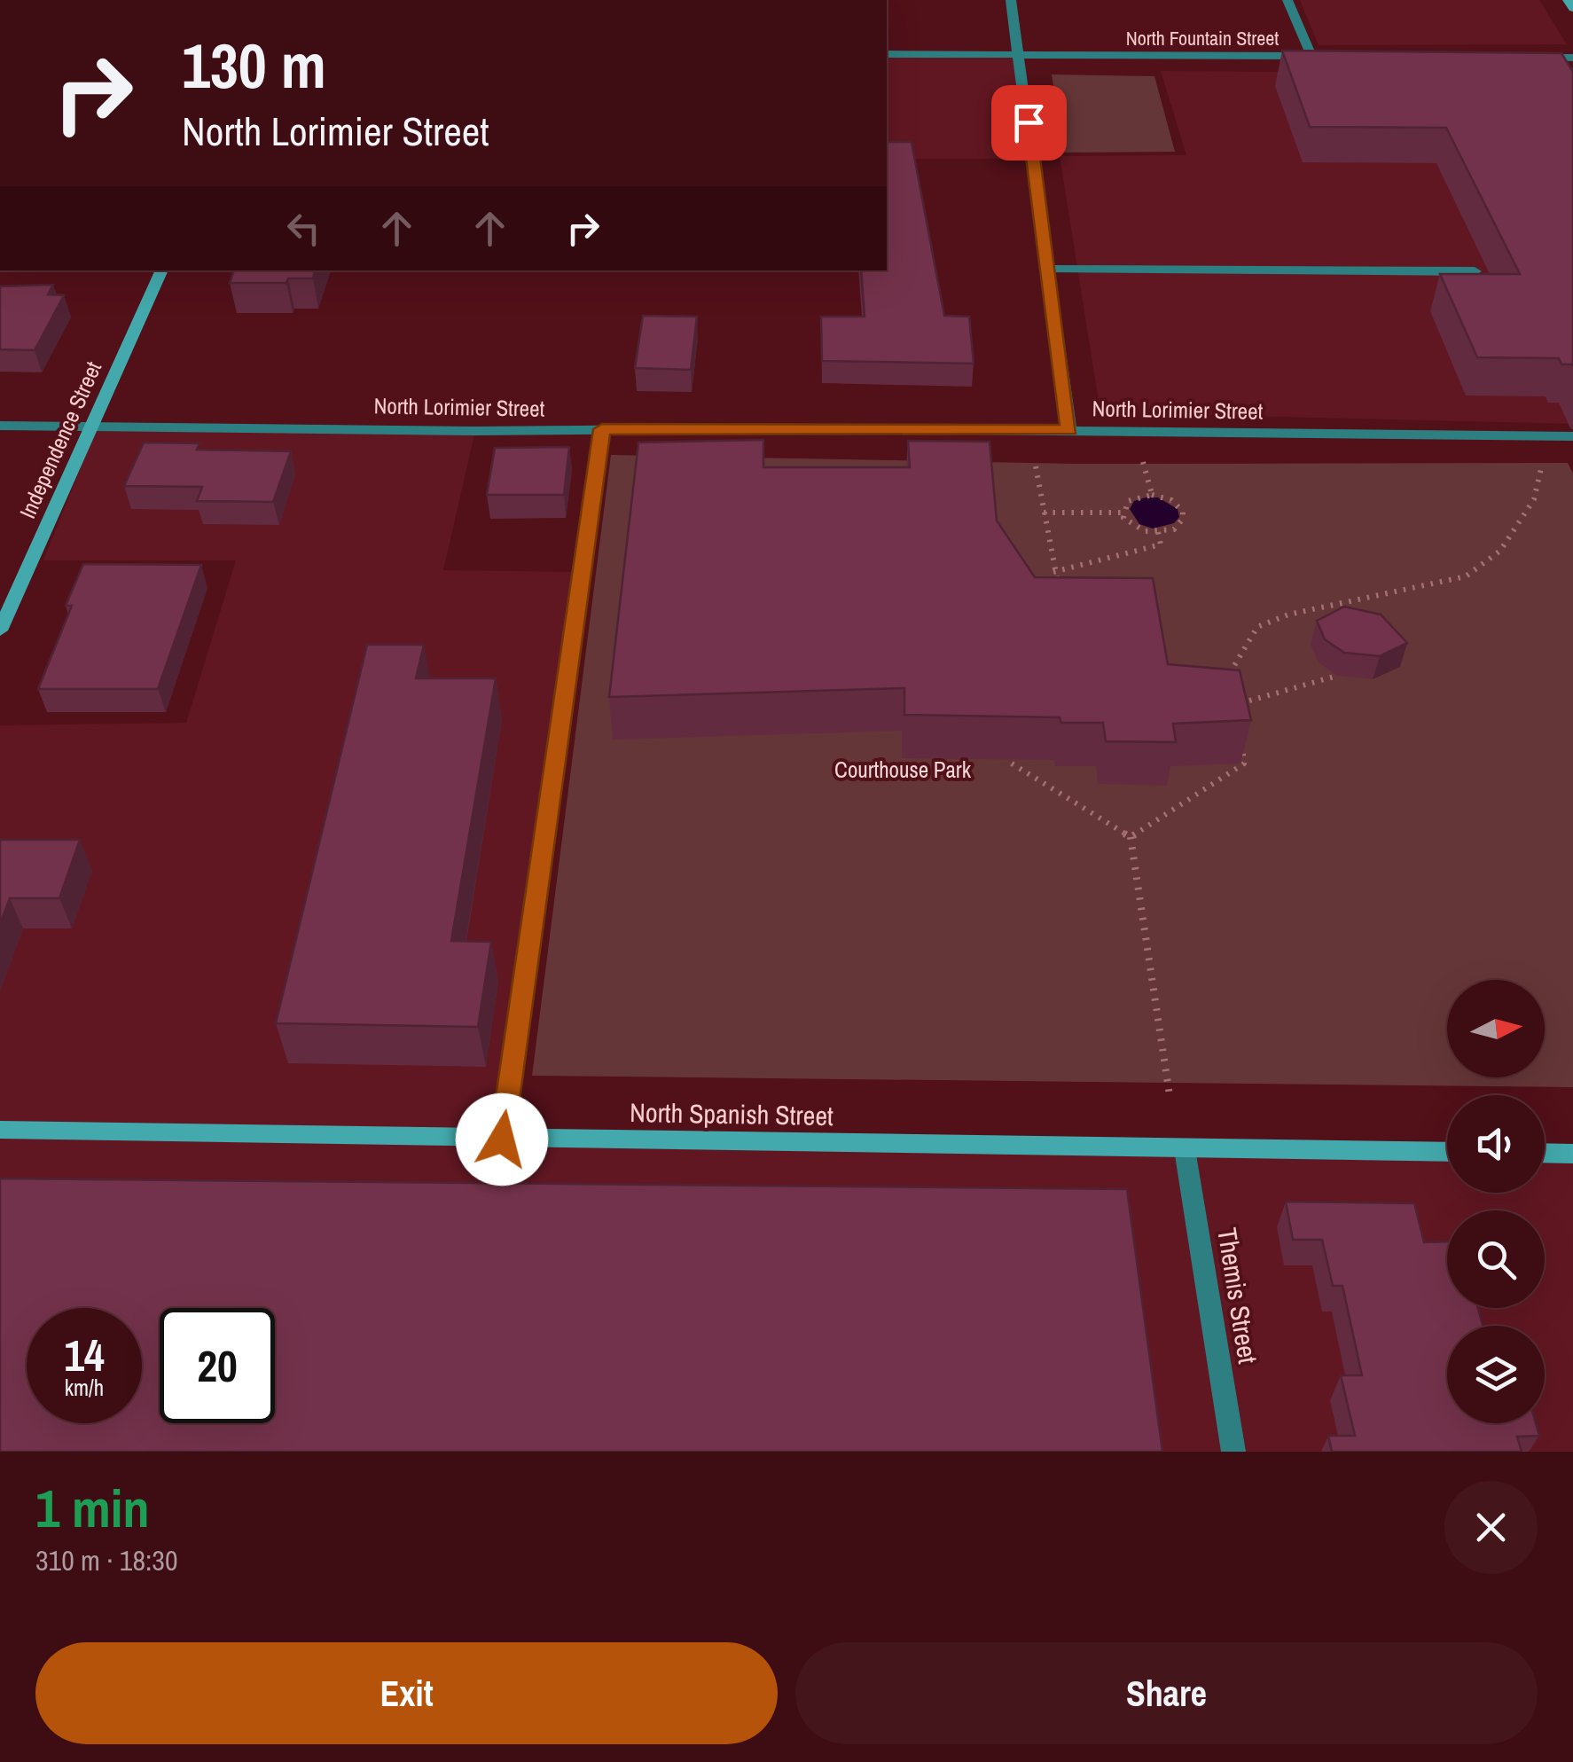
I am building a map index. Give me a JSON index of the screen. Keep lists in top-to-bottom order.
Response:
{
  "streets": {
    "street": [
      "North Fountain Street",
      "North Lorimier Street",
      "Independence Street",
      "North Spanish Street",
      "Themis Street"
    ]
  },
  "crossings": [
    ["North Lorimier Street", "Independence Street"],
    ["North Spanish Street", "Themis Street"]
  ],
  "parks": ["Courthouse Park"],
  "north": "right",
  "page": {
    "turn": ["130 m", "North Lorimier Street"],
    "speed": "14 km/h",
    "limit": "20",
    "heading": ["1 min", "310 m · 18:30"],
    "buttons": ["Exit", "Share"]
  }
}
